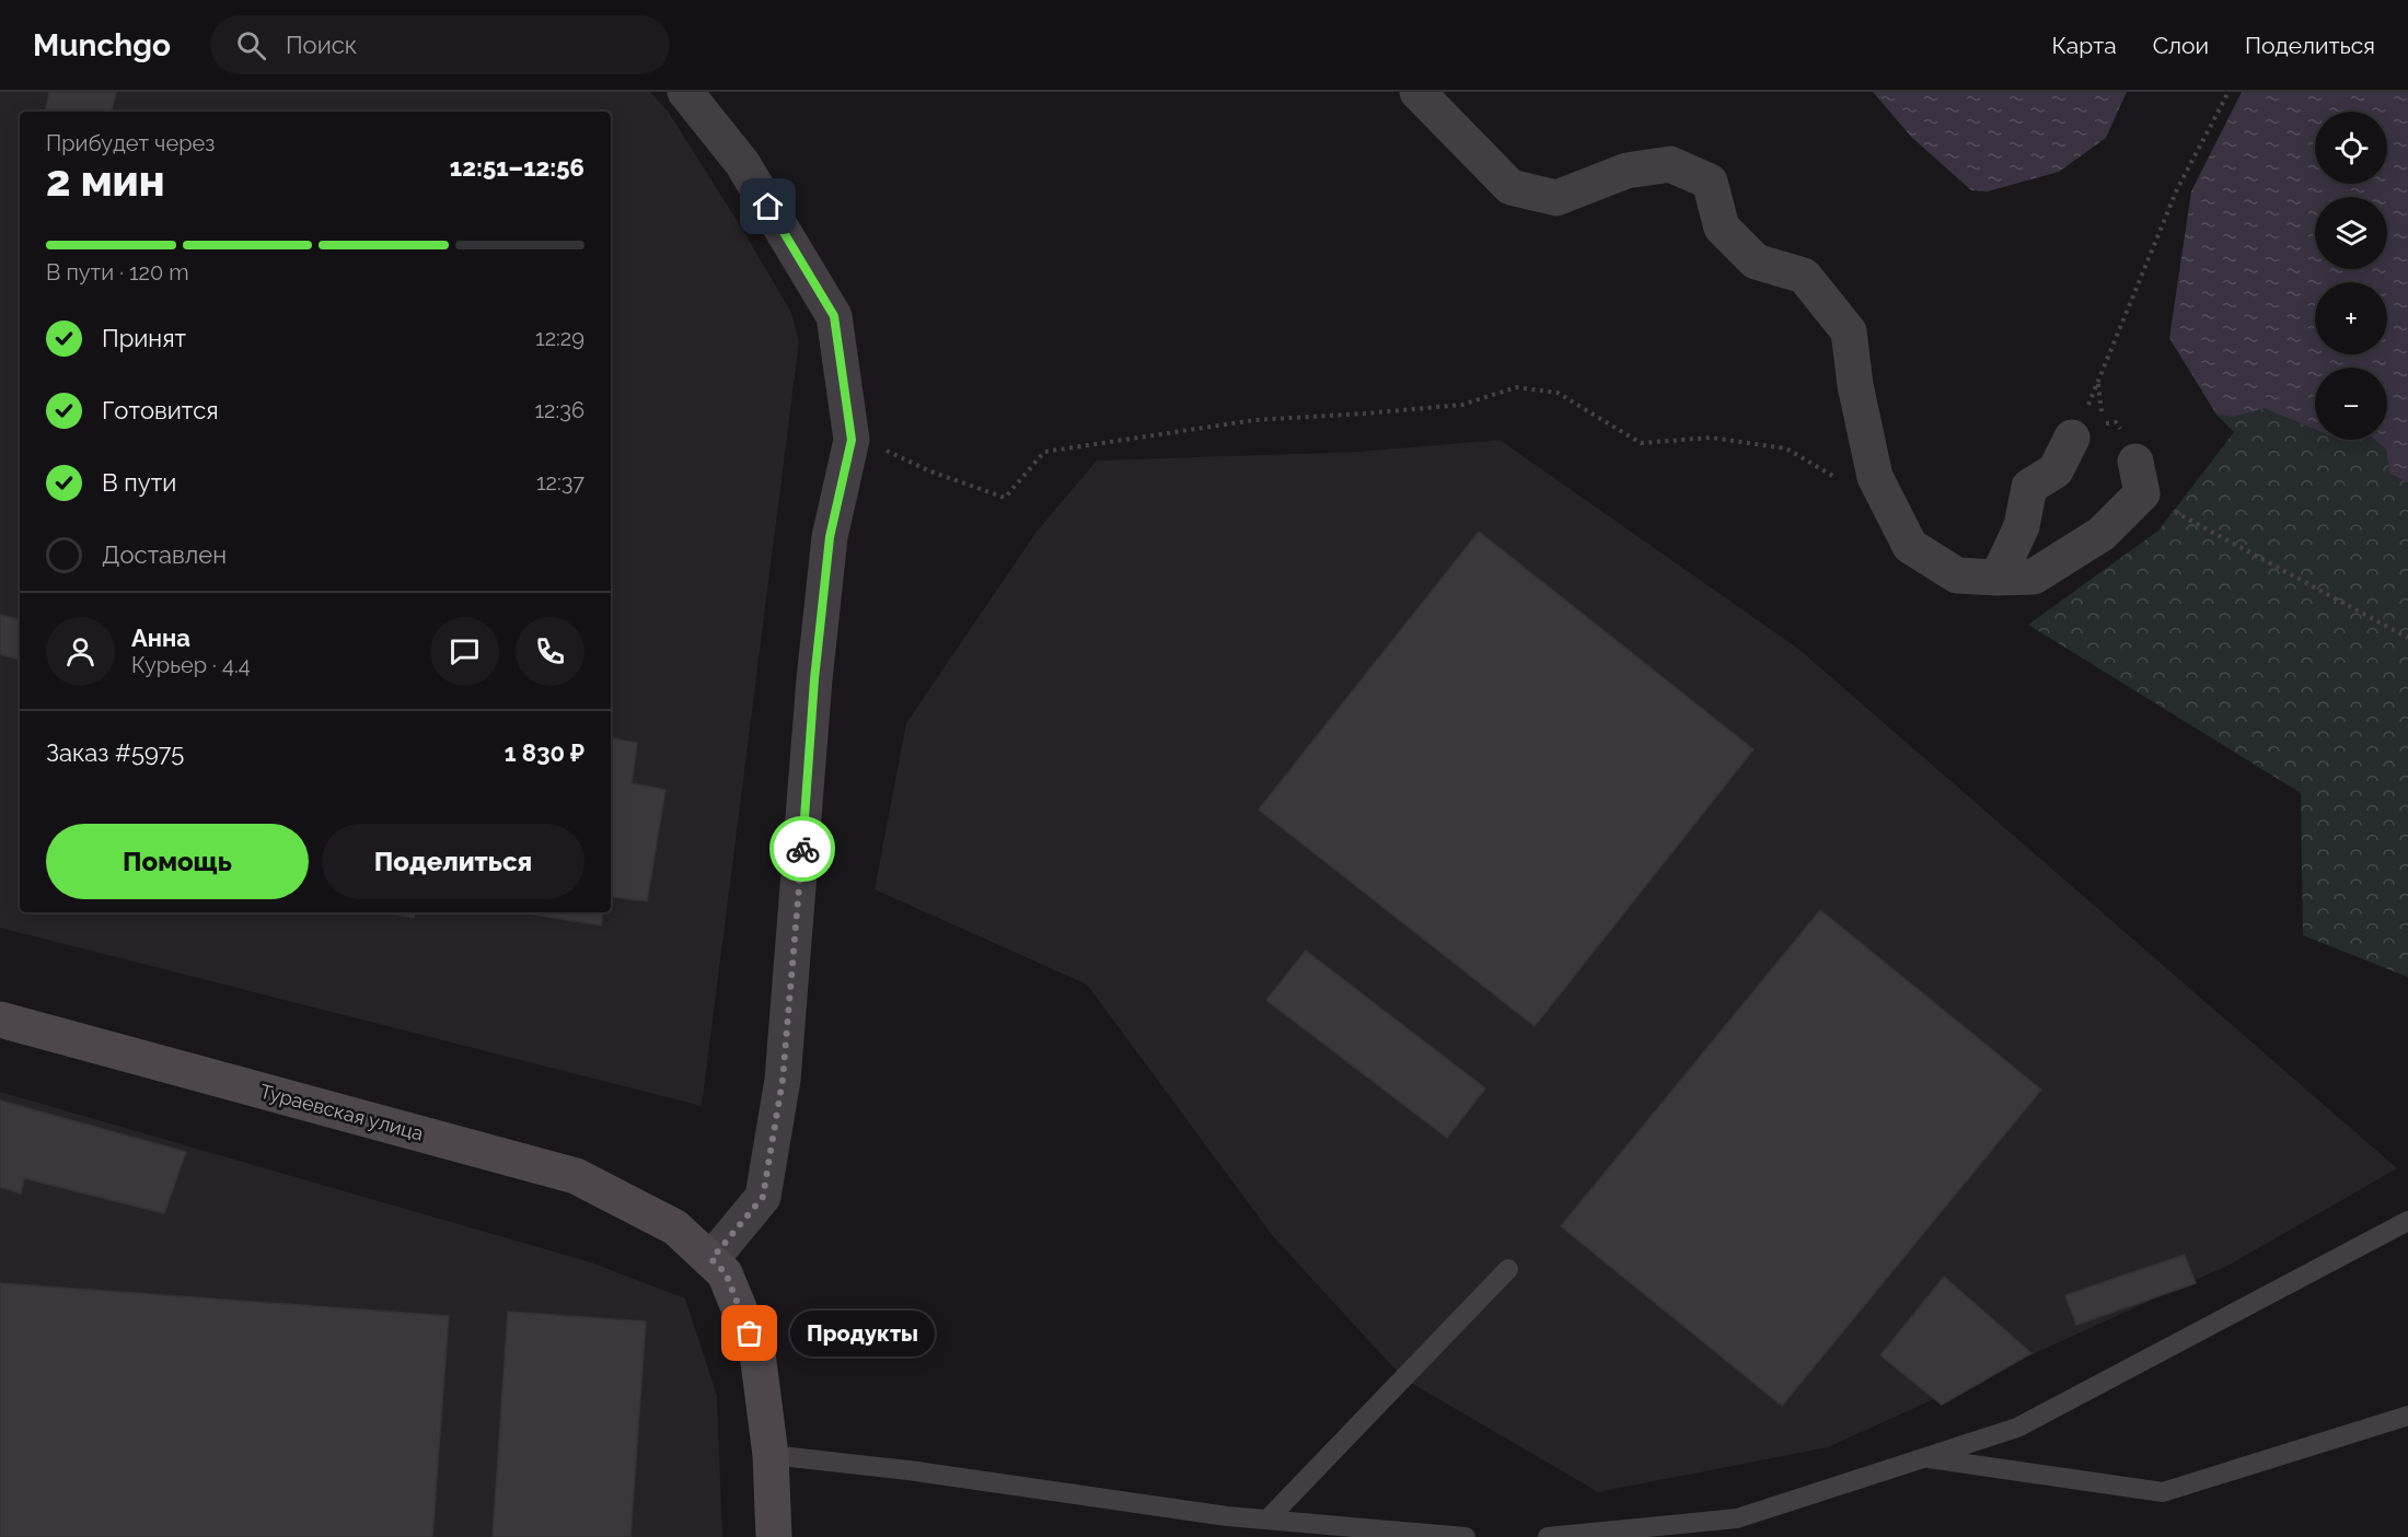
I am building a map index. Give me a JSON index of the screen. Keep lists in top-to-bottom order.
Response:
{
  "streets": {
    "main road": ["Тураевская улица"]
  },
  "places": ["Продукты"],
  "page": {
    "header": "Munchgo",
    "search": "Поиск",
    "nav": ["Карта", "Слои", "Поделиться"],
    "map_buttons": ["+", "−"],
    "heading": ["2 мин", "Прибудет через", "12:51–12:56"],
    "panel": [
      "Анна",
      "Курьер · 4.4",
      "Заказ #5975",
      "1 830 ₽"
    ],
    "bar": "В пути · 120 m",
    "list": [
      ["Принят", "12:29"],
      ["Готовится", "12:36"],
      ["В пути", "12:37"],
      "Доставлен"
    ],
    "buttons": ["Помощь", "Поделиться"],
    "bubble": "Продукты"
  }
}
